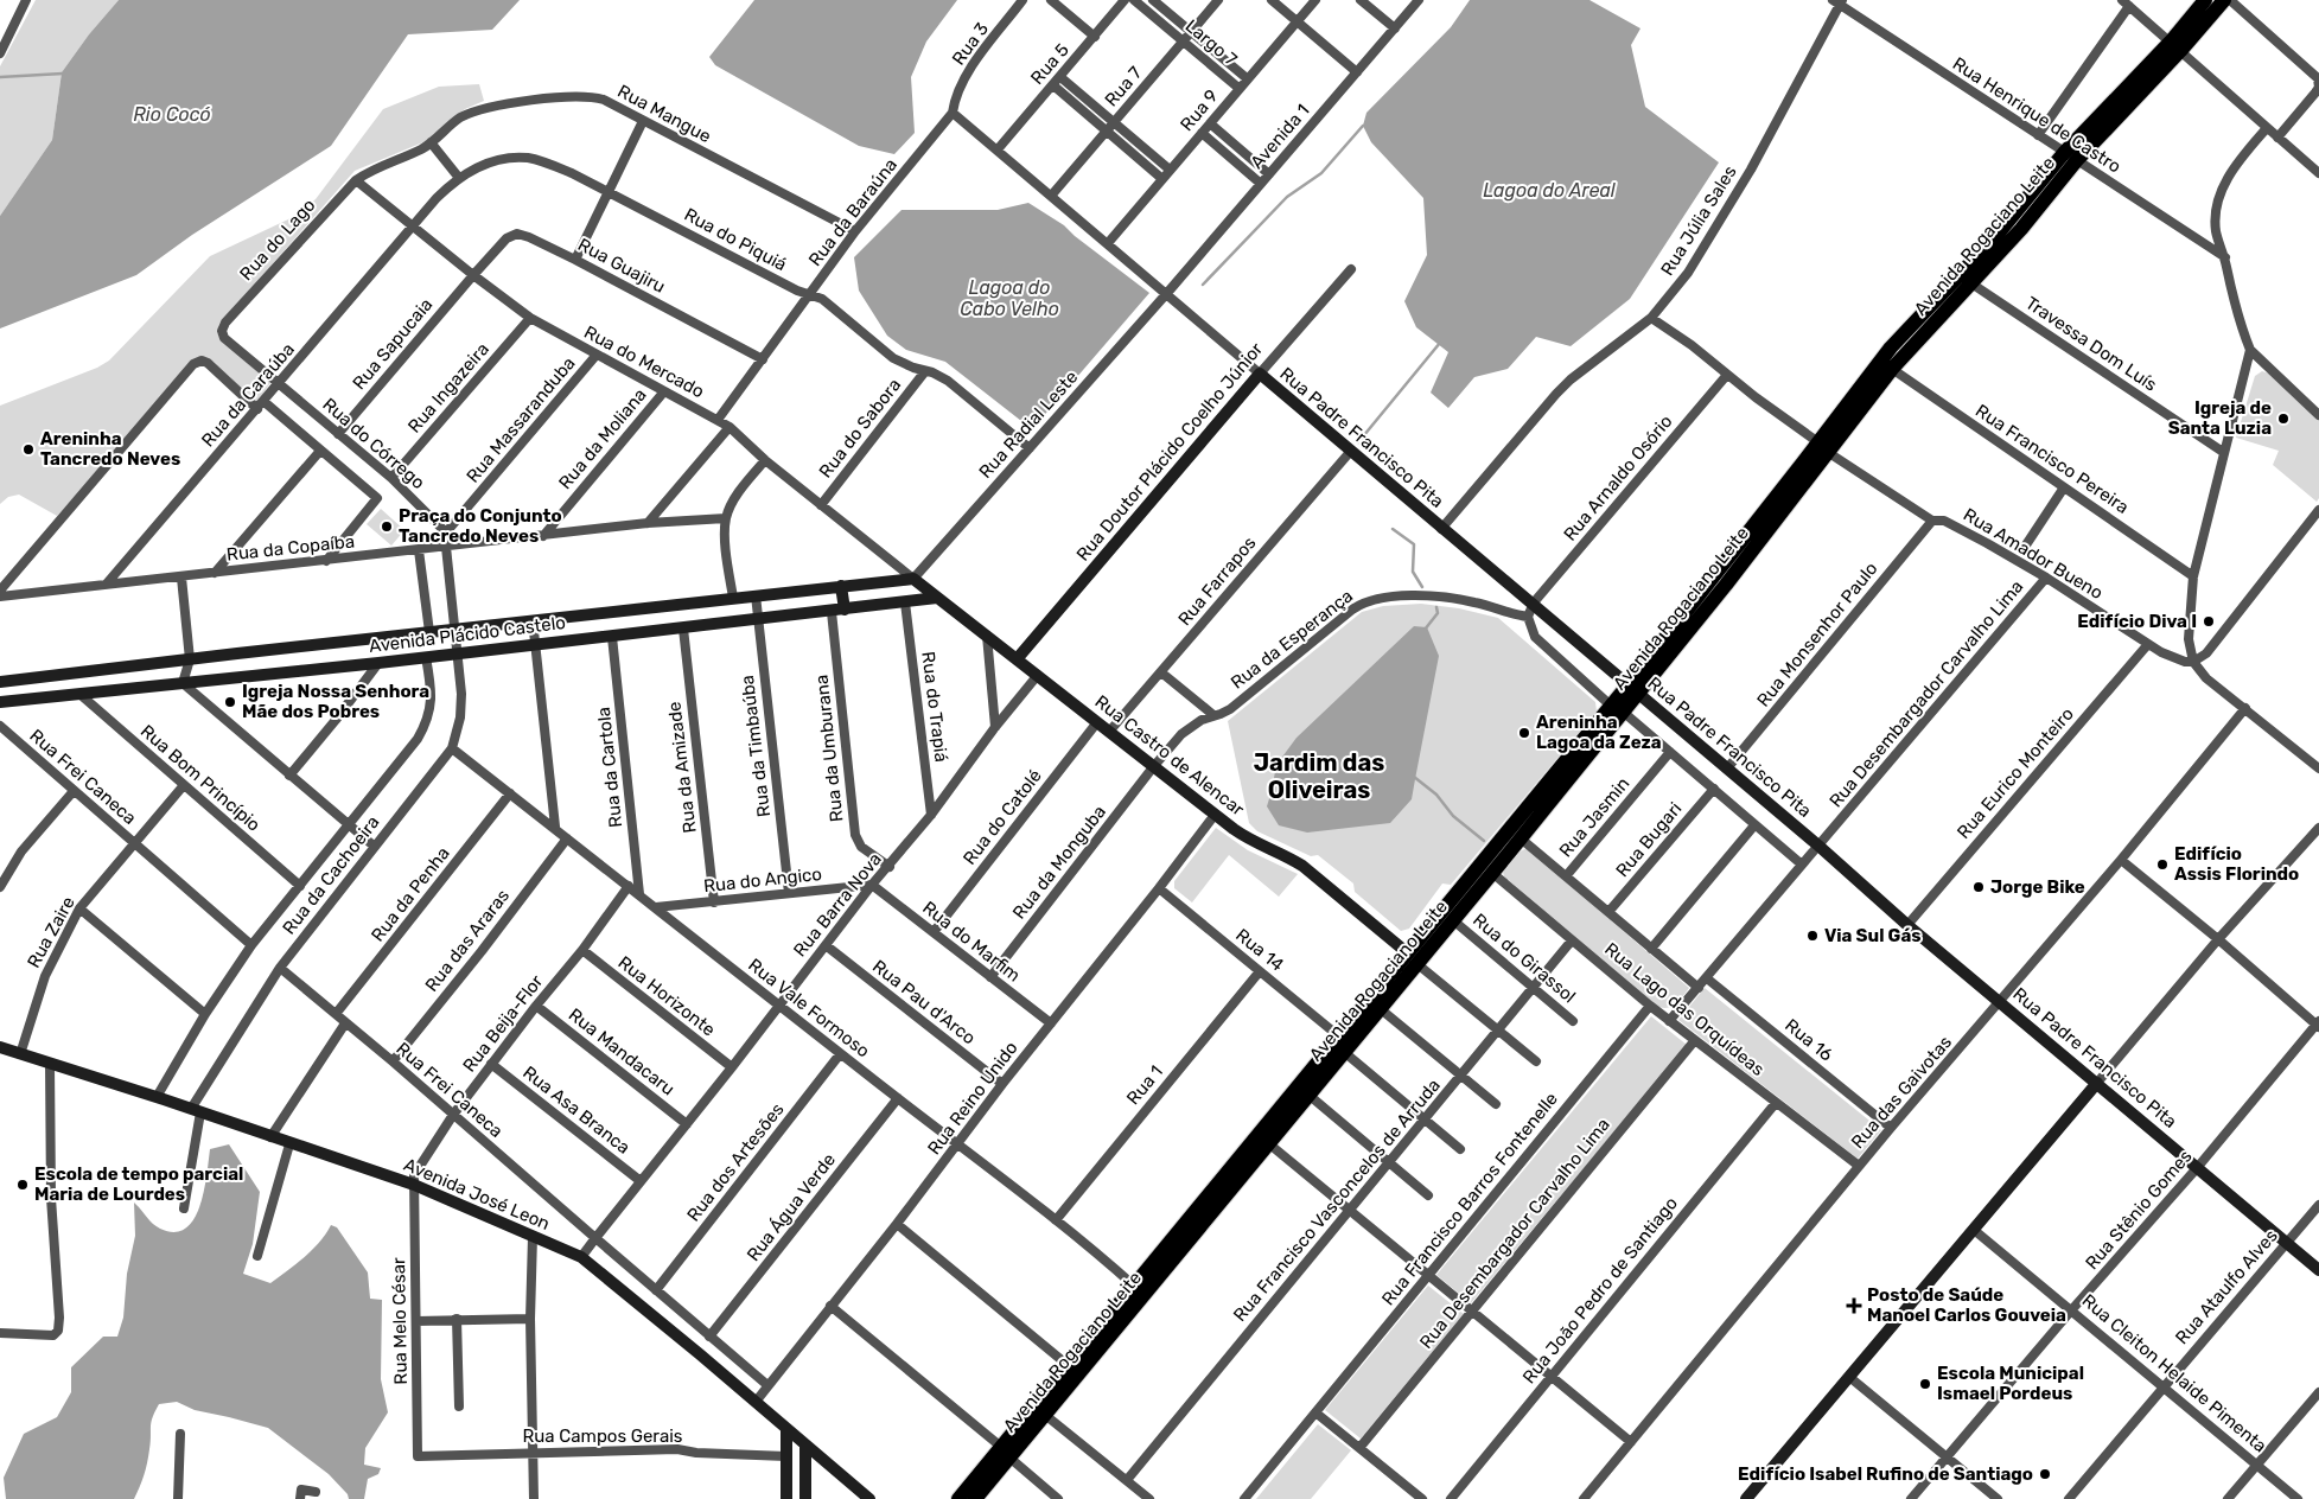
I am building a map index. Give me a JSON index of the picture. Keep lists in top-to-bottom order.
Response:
{
  "streets": {
    "main road": ["Avenida Rogaciano Leite"],
    "street": [
      "Largo 7",
      "Rua 3",
      "Rua 5",
      "Rua 7",
      "Rua 9",
      "Rua Mangue",
      "Rua Henrique de Castro",
      "Avenida 1",
      "Rua da Baraúna",
      "Rua Júlia Sales",
      "Rua do Lago",
      "Rua do Piquiá",
      "Rua Guajiru",
      "Rua Sapucaia",
      "Travessa Dom Luís",
      "Rua do Mercado",
      "Rua Ingazeira",
      "Rua da Caraúba",
      "Rua Massaranduba",
      "Rua Radial Leste",
      "Rua do Sabora",
      "Rua Padre Francisco Pita",
      "Rua da Moliana",
      "Rua do Córrego",
      "Rua Doutor Plácido Coelho Júnior",
      "Rua Francisco Pereira",
      "Rua Arnaldo Osório",
      "Rua da Copaíba",
      "Rua Amador Bueno",
      "Rua Farrapos",
      "Avenida Plácido Castelo",
      "Rua Monsenhor Paulo",
      "Rua da Esperança",
      "Rua Desembargador Carvalho Lima",
      "Rua do Trapiá",
      "Rua da Timbaúba",
      "Rua da Umburana",
      "Rua Castro de Alencar",
      "Rua da Cartola",
      "Rua da Amizade",
      "Rua Eurico Monteiro",
      "Rua Frei Caneca",
      "Rua Bom Princípio",
      "Rua do Catolé",
      "Rua Jasmin",
      "Rua Bugari",
      "Rua da Monguba",
      "Rua da Cachoeira",
      "Rua do Angico",
      "Rua da Penha",
      "Rua Barra Nova",
      "Rua Zaire",
      "Rua das Araras",
      "Rua do Marfim",
      "Rua 14",
      "Rua do Girassol",
      "Rua Horizonte",
      "Rua Pau d'Arco",
      "Rua Vale Formoso",
      "Rua Lago das Orquídeas",
      "Rua Beija-Flor",
      "Rua 16",
      "Rua Mandacaru",
      "Rua 1",
      "Rua das Gaivotas",
      "Rua Reino Unido",
      "Rua Asa Branca",
      "Rua dos Artesões",
      "Avenida José Leon",
      "Rua Francisco Barros Fontenelle",
      "Rua Francisco Vasconcelos de Arruda",
      "Rua Água Verde",
      "Rua Stênio Gomes",
      "Rua Ataulfo Alves",
      "Rua João Pedro de Santiago",
      "Rua Melo César",
      "Rua Cleiton Helaide Pimenta",
      "Rua Campos Gerais"
    ]
  },
  "crossings": [
    ["Largo 7", "Rua 7"],
    ["Largo 7", "Rua 9"],
    ["Rua 3", "Rua da Baraúna"],
    ["Rua 3", "Rua Padre Francisco Pita"],
    ["Rua 5", "Rua Padre Francisco Pita"],
    ["Rua 7", "Rua Padre Francisco Pita"],
    ["Rua 9", "Rua Padre Francisco Pita"],
    ["Rua Mangue", "Rua da Baraúna"],
    ["Rua Mangue", "Rua do Lago"],
    ["Rua Mangue", "Rua do Mercado"],
    ["Rua Henrique de Castro", "Rua Júlia Sales"],
    ["Rua Henrique de Castro", "Avenida Rogaciano Leite"],
    ["Avenida 1", "Rua Radial Leste"],
    ["Avenida 1", "Rua Padre Francisco Pita"],
    ["Rua da Baraúna", "Rua do Piquiá"],
    ["Rua da Baraúna", "Rua Guajiru"],
    ["Rua da Baraúna", "Rua do Mercado"],
    ["Rua da Baraúna", "Rua Padre Francisco Pita"],
    ["Rua Júlia Sales", "Rua Padre Francisco Pita"],
    ["Rua Júlia Sales", "Rua Amador Bueno"],
    ["Avenida Rogaciano Leite", "Travessa Dom Luís"],
    ["Avenida Rogaciano Leite", "Rua Padre Francisco Pita"],
    ["Avenida Rogaciano Leite", "Rua Francisco Pereira"],
    ["Avenida Rogaciano Leite", "Rua Amador Bueno"],
    ["Avenida Rogaciano Leite", "Rua Castro de Alencar"],
    ["Avenida Rogaciano Leite", "Rua 14"],
    ["Avenida Rogaciano Leite", "Rua do Girassol"],
    ["Avenida Rogaciano Leite", "Rua Vale Formoso"],
    ["Avenida Rogaciano Leite", "Rua Lago das Orquídeas"],
    ["Rua do Lago", "Rua do Mercado"],
    ["Rua do Lago", "Rua do Córrego"],
    ["Rua do Piquiá", "Rua do Mercado"],
    ["Rua do Piquiá", "Rua da Caraúba"],
    ["Rua do Piquiá", "Rua Radial Leste"],
    ["Rua do Piquiá", "Rua do Sabora"],
    ["Rua Guajiru", "Rua Sapucaia"],
    ["Rua Guajiru", "Rua do Mercado"],
    ["Rua Sapucaia", "Rua do Mercado"],
    ["Rua Sapucaia", "Rua do Córrego"],
    ["Rua do Mercado", "Rua Ingazeira"],
    ["Rua do Mercado", "Rua da Caraúba"],
    ["Rua do Mercado", "Rua Massaranduba"],
    ["Rua do Mercado", "Rua Radial Leste"],
    ["Rua do Mercado", "Rua do Sabora"],
    ["Rua do Mercado", "Rua da Moliana"],
    ["Rua do Mercado", "Avenida Plácido Castelo"],
    ["Rua do Mercado", "Rua Castro de Alencar"],
    ["Rua Ingazeira", "Rua do Córrego"],
    ["Rua da Caraúba", "Rua do Córrego"],
    ["Rua da Caraúba", "Rua da Copaíba"],
    ["Rua Massaranduba", "Rua do Córrego"],
    ["Rua Radial Leste", "Rua Padre Francisco Pita"],
    ["Rua Radial Leste", "Avenida Plácido Castelo"],
    ["Rua Radial Leste", "Rua Castro de Alencar"],
    ["Rua Padre Francisco Pita", "Rua Doutor Plácido Coelho Júnior"],
    ["Rua Padre Francisco Pita", "Rua Arnaldo Osório"],
    ["Rua Padre Francisco Pita", "Rua Farrapos"],
    ["Rua Padre Francisco Pita", "Rua Monsenhor Paulo"],
    ["Rua Padre Francisco Pita", "Rua Desembargador Carvalho Lima"],
    ["Rua Padre Francisco Pita", "Rua Eurico Monteiro"],
    ["Rua Padre Francisco Pita", "Rua das Gaivotas"],
    ["Rua Padre Francisco Pita", "Rua Stênio Gomes"],
    ["Rua Padre Francisco Pita", "Rua Ataulfo Alves"],
    ["Rua da Moliana", "Rua da Copaíba"],
    ["Rua Doutor Plácido Coelho Júnior", "Rua Castro de Alencar"],
    ["Rua Arnaldo Osório", "Rua Amador Bueno"],
    ["Rua Amador Bueno", "Rua Monsenhor Paulo"],
    ["Rua Amador Bueno", "Rua Desembargador Carvalho Lima"],
    ["Rua Amador Bueno", "Rua Eurico Monteiro"],
    ["Rua Farrapos", "Rua Castro de Alencar"],
    ["Avenida Plácido Castelo", "Rua do Trapiá"],
    ["Avenida Plácido Castelo", "Rua da Timbaúba"],
    ["Avenida Plácido Castelo", "Rua da Umburana"],
    ["Avenida Plácido Castelo", "Rua Castro de Alencar"],
    ["Avenida Plácido Castelo", "Rua da Cartola"],
    ["Avenida Plácido Castelo", "Rua da Amizade"],
    ["Avenida Plácido Castelo", "Rua Bom Princípio"],
    ["Avenida Plácido Castelo", "Rua da Cachoeira"],
    ["Rua da Esperança", "Rua Castro de Alencar"],
    ["Rua da Esperança", "Rua da Monguba"],
    ["Rua Desembargador Carvalho Lima", "Rua Lago das Orquídeas"],
    ["Rua Desembargador Carvalho Lima", "Rua 16"],
    ["Rua do Trapiá", "Rua Barra Nova"],
    ["Rua da Timbaúba", "Rua do Angico"],
    ["Rua da Umburana", "Rua Barra Nova"],
    ["Rua Castro de Alencar", "Rua do Catolé"],
    ["Rua Castro de Alencar", "Rua da Monguba"],
    ["Rua Castro de Alencar", "Rua Barra Nova"],
    ["Rua Castro de Alencar", "Rua Reino Unido"],
    ["Rua da Cartola", "Rua Vale Formoso"],
    ["Rua da Amizade", "Rua do Angico"],
    ["Rua Frei Caneca", "Rua da Cachoeira"],
    ["Rua Frei Caneca", "Rua da Penha"],
    ["Rua Frei Caneca", "Rua Barra Nova"],
    ["Rua Frei Caneca", "Rua Zaire"],
    ["Rua Frei Caneca", "Rua das Araras"],
    ["Rua Frei Caneca", "Rua Beija-Flor"],
    ["Rua Frei Caneca", "Rua Reino Unido"],
    ["Rua Frei Caneca", "Rua dos Artesões"],
    ["Rua Frei Caneca", "Rua Água Verde"],
    ["Rua Bom Princípio", "Rua da Cachoeira"],
    ["Rua Bom Princípio", "Rua Zaire"],
    ["Rua do Catolé", "Rua do Marfim"],
    ["Rua Jasmin", "Rua Lago das Orquídeas"],
    ["Rua Bugari", "Rua Lago das Orquídeas"],
    ["Rua da Monguba", "Rua do Marfim"],
    ["Rua da Cachoeira", "Rua Vale Formoso"],
    ["Rua da Cachoeira", "Avenida José Leon"],
    ["Rua do Angico", "Rua Barra Nova"],
    ["Rua do Angico", "Rua do Marfim"],
    ["Rua do Angico", "Rua Vale Formoso"],
    ["Rua da Penha", "Rua Vale Formoso"],
    ["Rua Barra Nova", "Rua do Marfim"],
    ["Rua Barra Nova", "Rua Horizonte"],
    ["Rua Barra Nova", "Rua Pau d'Arco"],
    ["Rua Barra Nova", "Rua Vale Formoso"],
    ["Rua Barra Nova", "Rua Mandacaru"],
    ["Rua Barra Nova", "Rua Asa Branca"],
    ["Rua Zaire", "Avenida José Leon"],
    ["Rua das Araras", "Rua Vale Formoso"],
    ["Rua do Marfim", "Rua Reino Unido"],
    ["Rua 14", "Rua 1"],
    ["Rua 14", "Rua Reino Unido"],
    ["Rua do Girassol", "Rua Francisco Vasconcelos de Arruda"],
    ["Rua Horizonte", "Rua Beija-Flor"],
    ["Rua Pau d'Arco", "Rua Reino Unido"],
    ["Rua Vale Formoso", "Rua Beija-Flor"],
    ["Rua Vale Formoso", "Rua 1"],
    ["Rua Vale Formoso", "Rua Reino Unido"],
    ["Rua Vale Formoso", "Rua dos Artesões"],
    ["Rua Vale Formoso", "Rua Água Verde"],
    ["Rua Lago das Orquídeas", "Rua das Gaivotas"],
    ["Rua Lago das Orquídeas", "Rua Francisco Barros Fontenelle"],
    ["Rua Lago das Orquídeas", "Rua Francisco Vasconcelos de Arruda"],
    ["Rua Lago das Orquídeas", "Rua João Pedro de Santiago"],
    ["Rua Beija-Flor", "Rua Mandacaru"],
    ["Rua Beija-Flor", "Rua Asa Branca"],
    ["Rua Beija-Flor", "Avenida José Leon"],
    ["Rua Beija-Flor", "Rua Melo César"],
    ["Rua 16", "Rua das Gaivotas"],
    ["Rua Reino Unido", "Avenida José Leon"],
    ["Avenida José Leon", "Rua Melo César"],
    ["Rua Stênio Gomes", "Rua Cleiton Helaide Pimenta"],
    ["Rua Ataulfo Alves", "Rua Cleiton Helaide Pimenta"],
    ["Rua Melo César", "Rua Campos Gerais"]
  ],
  "districts": ["Jardim das Oliveiras"],
  "water": ["Rio Cocó", "Lagoa do Areal", "Lagoa do Cabo Velho"],
  "places": {
    "other": [
      "Igreja de Santa Luzia",
      "Areninha Tancredo Neves",
      "Praça do Conjunto Tancredo Neves",
      "Edifício Diva I",
      "Igreja Nossa Senhora Mãe dos Pobres",
      "Areninha Lagoa da Zeza",
      "Edifício Assis Florindo",
      "Jorge Bike",
      "Via Sul Gás",
      "Escola de tempo parcial Maria de Lourdes",
      "Escola Municipal Ismael Pordeus",
      "Edifício Isabel Rufino de Santiago"
    ],
    "health": ["Posto de Saúde Manoel Carlos Gouveia"]
  }
}
